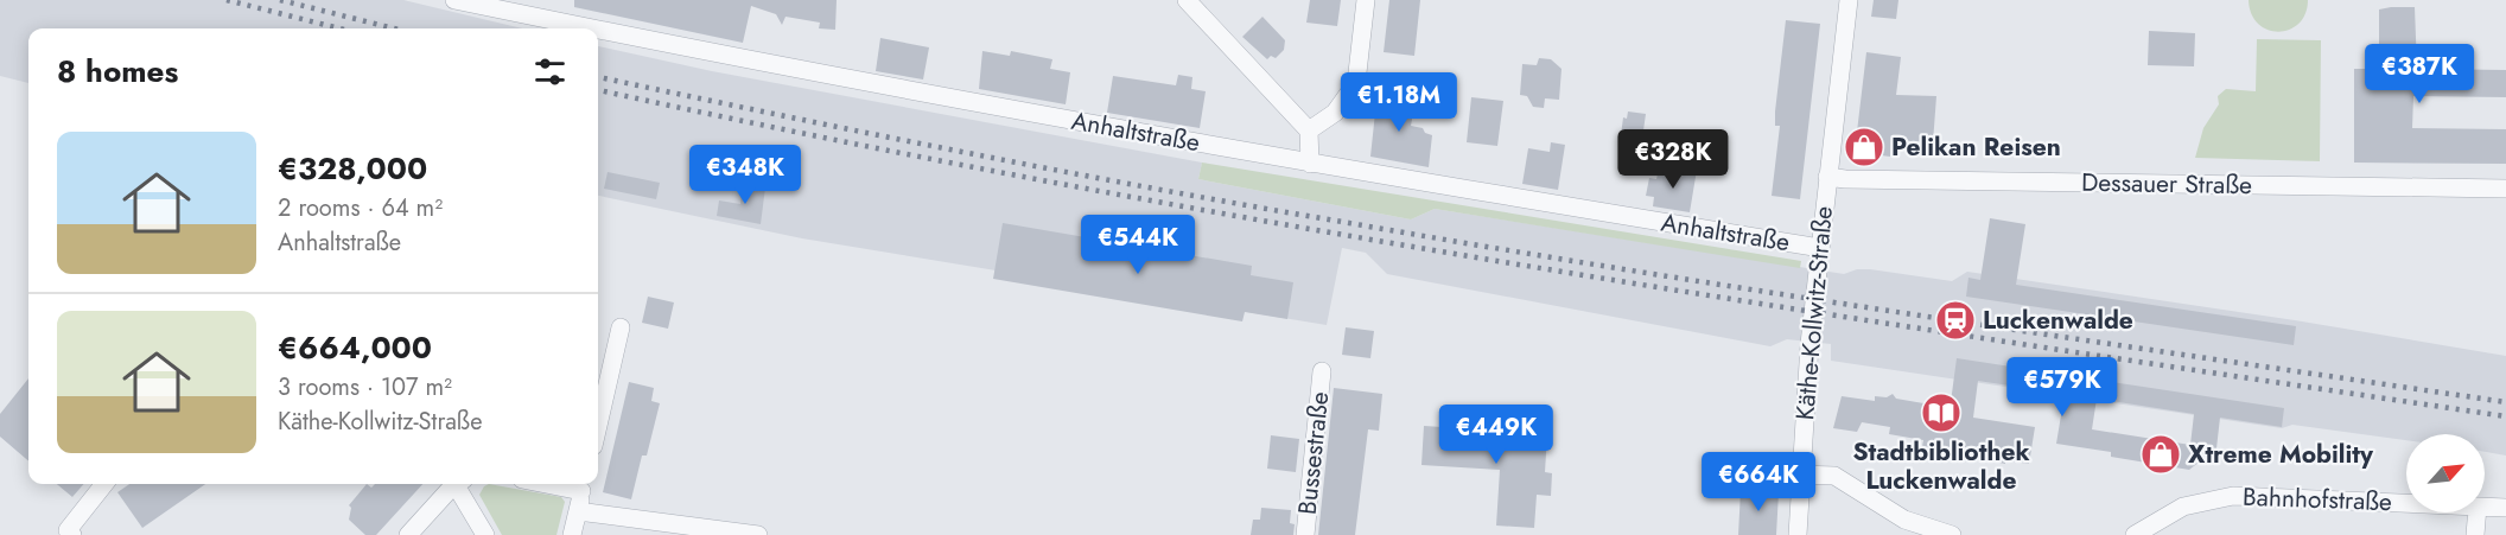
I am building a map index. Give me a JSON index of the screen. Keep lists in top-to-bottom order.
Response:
{
  "streets": {
    "street": [
      "Anhaltstraße",
      "Dessauer Straße",
      "Käthe-Kollwitz-Straße",
      "Bussestraße",
      "Bahnhofstraße"
    ]
  },
  "crossings": [
    ["Anhaltstraße", "Käthe-Kollwitz-Straße"],
    ["Dessauer Straße", "Käthe-Kollwitz-Straße"]
  ],
  "places": {
    "shop": ["Pelikan Reisen", "Xtreme Mobility"],
    "station": ["Luckenwalde"],
    "library": ["Stadtbibliothek Luckenwalde"]
  },
  "north": "top right",
  "page": {
    "heading": "8 homes",
    "price": [
      "€387K",
      "€1.18M",
      "€328K",
      "€348K",
      "€544K",
      "€579K",
      "€449K",
      "€664K"
    ],
    "list": [
      {
        "name": "€328,000",
        "note": "2 rooms · 64 m² · Anhaltstraße"
      },
      {
        "name": "€664,000",
        "note": "3 rooms · 107 m² · Käthe-Kollwitz-Straße"
      }
    ]
  }
}
